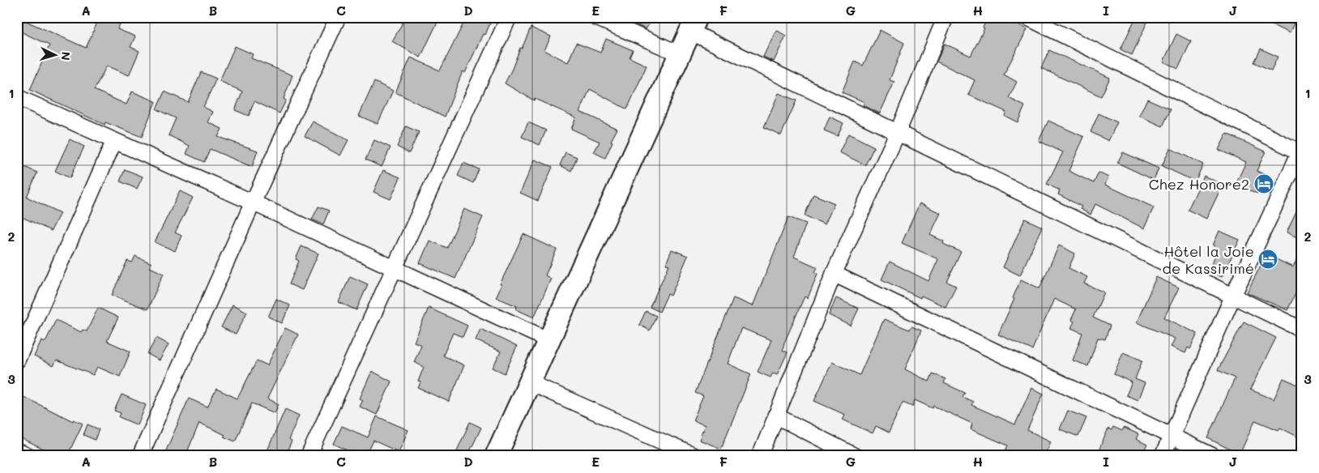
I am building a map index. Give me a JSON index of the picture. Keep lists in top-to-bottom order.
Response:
{
  "places": {
    "hotel": ["Chez Honore2", "Hôtel la Joie de Kassirimé"]
  },
  "north": "right",
  "grid": {
    "columns": [
      "A",
      "B",
      "C",
      "D",
      "E",
      "F",
      "G",
      "H",
      "I",
      "J"
    ],
    "rows": ["1", "2", "3"]
  }
}
